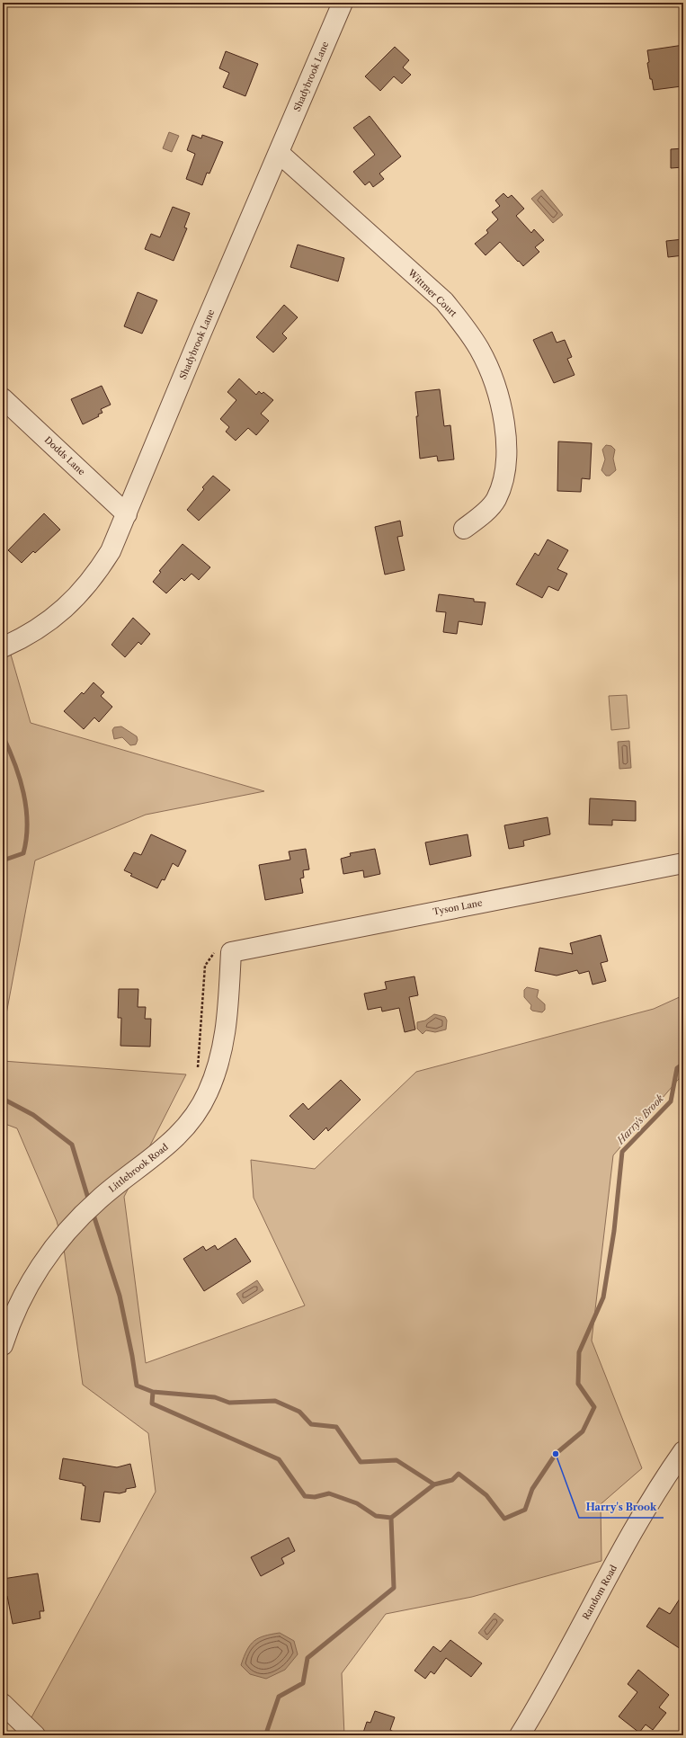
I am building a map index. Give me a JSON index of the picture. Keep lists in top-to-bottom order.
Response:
{
  "streets": {
    "street": [
      "Shadybrook Lane",
      "Wittmer Court",
      "Dodds Lane",
      "Tyson Lane",
      "Littlebrook Road",
      "Random Road"
    ]
  },
  "crossings": [
    ["Shadybrook Lane", "Wittmer Court"],
    ["Shadybrook Lane", "Dodds Lane"],
    ["Tyson Lane", "Littlebrook Road"]
  ],
  "water": ["Harry's Brook"],
  "places": ["Harry's Brook"]
}
